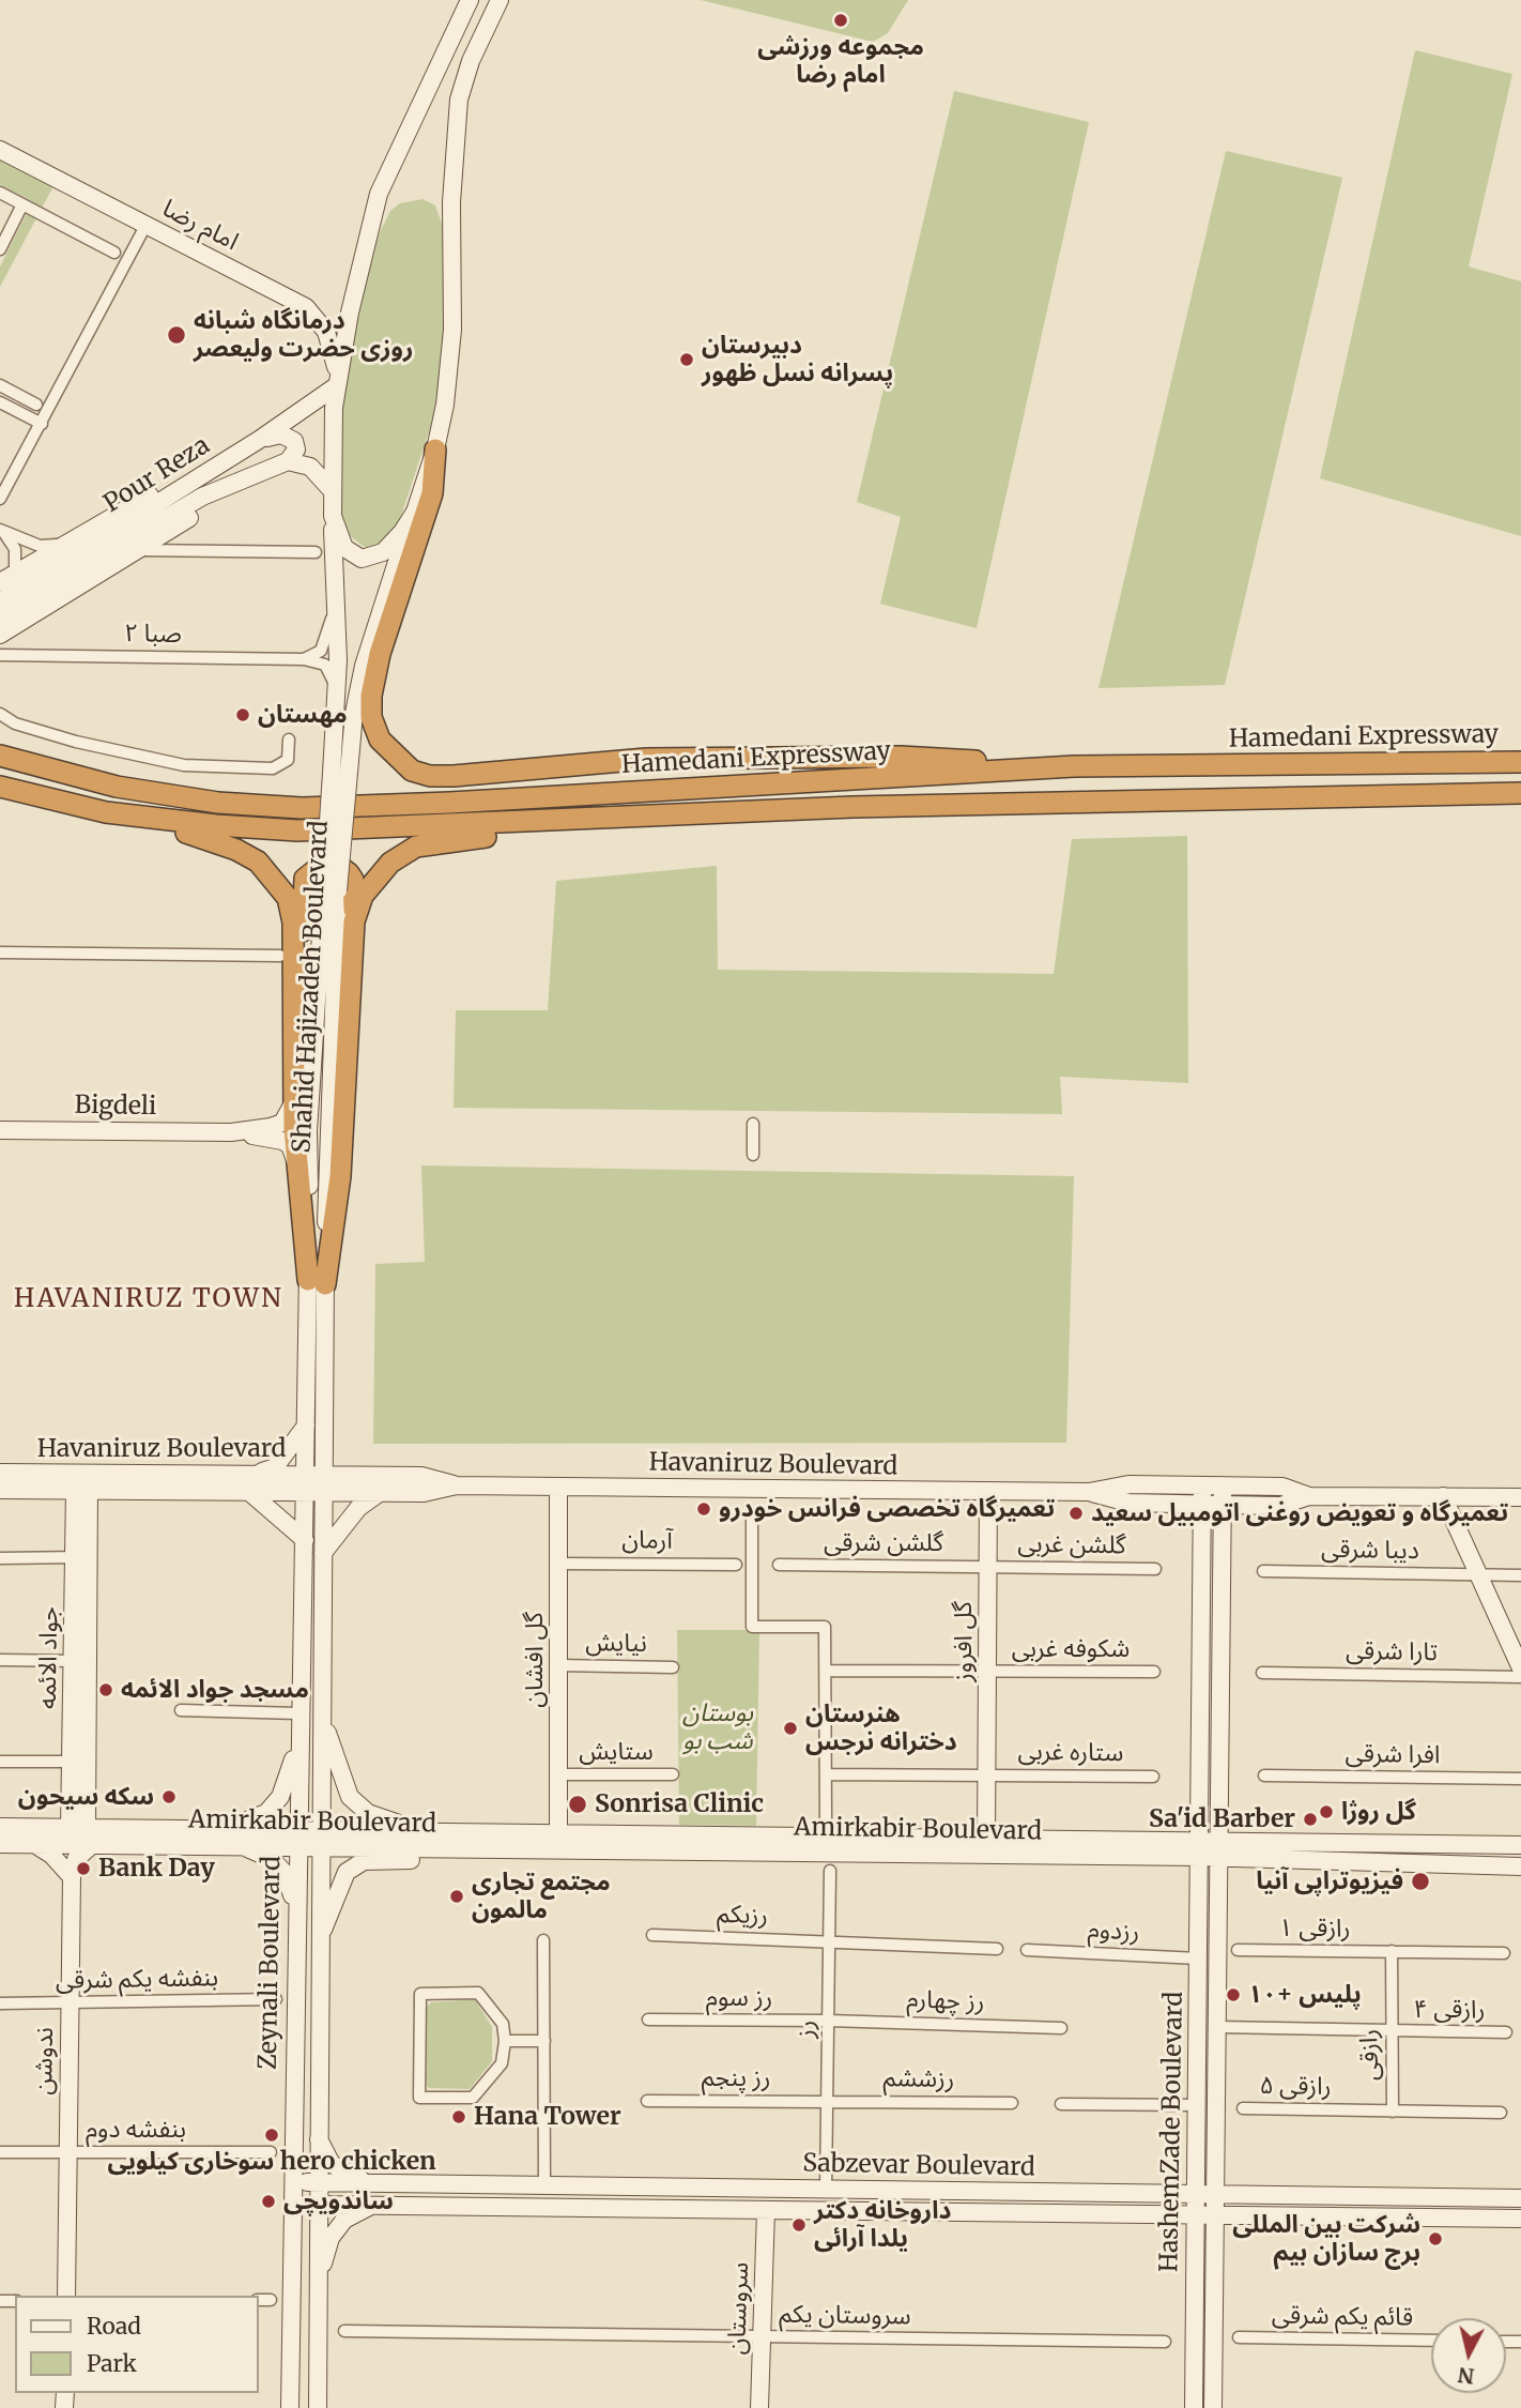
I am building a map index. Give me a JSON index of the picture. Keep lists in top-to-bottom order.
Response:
{
  "streets": {
    "highway": ["Hamedani Expressway"],
    "main road": [
      "امام رضا",
      "Pour Reza",
      "Shahid Hajizadeh Boulevard",
      "Bigdeli",
      "Havaniruz Boulevard",
      "گل افروز",
      "جواد الائمه",
      "گل افشان",
      "Amirkabir Boulevard",
      "Zeynali Boulevard",
      "ندوشن",
      "HashemZade Boulevard",
      "Sabzevar Boulevard",
      "سروستان"
    ],
    "street": [
      "صبا ۲",
      "آرمان",
      "گلشن شرقی",
      "گلشن غربی",
      "دیبا شرقی",
      "نیایش",
      "شکوفه غربی",
      "تارا شرقی",
      "ستایش",
      "ستاره غربی",
      "افرا شرقی",
      "رزیکم",
      "رازقی ۱",
      "رزدوم",
      "بنفشه یکم شرقی",
      "رز سوم",
      "رز چهارم",
      "رازقی ۴",
      "رز",
      "رازقی",
      "رز پنجم",
      "رزششم",
      "رازقی ۵",
      "بنفشه دوم",
      "سروستان یکم",
      "قائم یکم شرقی"
    ]
  },
  "crossings": [
    ["امام رضا", "Pour Reza"],
    ["امام رضا", "Shahid Hajizadeh Boulevard"],
    ["Pour Reza", "Shahid Hajizadeh Boulevard"],
    ["Shahid Hajizadeh Boulevard", "Havaniruz Boulevard"],
    ["Shahid Hajizadeh Boulevard", "Zeynali Boulevard"],
    ["Havaniruz Boulevard", "گل افروز"],
    ["Havaniruz Boulevard", "جواد الائمه"],
    ["Havaniruz Boulevard", "گل افشان"],
    ["Havaniruz Boulevard", "Zeynali Boulevard"],
    ["Havaniruz Boulevard", "HashemZade Boulevard"],
    ["آرمان", "گل افشان"],
    ["گلشن شرقی", "گلشن غربی"],
    ["گلشن شرقی", "گل افروز"],
    ["گلشن غربی", "گل افروز"],
    ["گل افروز", "شکوفه غربی"],
    ["گل افروز", "ستاره غربی"],
    ["گل افروز", "Amirkabir Boulevard"],
    ["نیایش", "گل افشان"],
    ["جواد الائمه", "Amirkabir Boulevard"],
    ["گل افشان", "ستایش"],
    ["گل افشان", "Amirkabir Boulevard"],
    ["Amirkabir Boulevard", "Zeynali Boulevard"],
    ["Amirkabir Boulevard", "HashemZade Boulevard"],
    ["رزیکم", "رز"],
    ["رازقی ۱", "رازقی"],
    ["رزدوم", "HashemZade Boulevard"],
    ["Zeynali Boulevard", "Sabzevar Boulevard"],
    ["بنفشه یکم شرقی", "ندوشن"],
    ["رز سوم", "رز چهارم"],
    ["رز سوم", "رز"],
    ["رز چهارم", "رز"],
    ["رازقی ۴", "رازقی"],
    ["رازقی ۴", "HashemZade Boulevard"],
    ["رز", "رز پنجم"],
    ["رز", "رزششم"],
    ["رز", "Sabzevar Boulevard"],
    ["رازقی", "رازقی ۵"],
    ["ندوشن", "بنفشه دوم"],
    ["رز پنجم", "رزششم"],
    ["HashemZade Boulevard", "Sabzevar Boulevard"],
    ["Sabzevar Boulevard", "سروستان"],
    ["سروستان", "سروستان یکم"]
  ],
  "districts": ["HAVANIRUZ TOWN"],
  "parks": ["بوستان شب بو"],
  "places": [
    "مجموعه ورزشی امام رضا",
    "درمانگاه شبانه روزی حضرت ولیعصر",
    "دبیرستان پسرانه نسل ظهور",
    "مهستان",
    "تعمیرگاه تخصصی فرانس خودرو",
    "تعمیرگاه و تعویض روغنی اتومبیل سعید",
    "مسجد جواد الائمه",
    "هنرستان دخترانه نرجس",
    "سکه سیحون",
    "Sonrisa Clinic",
    "گل روژا",
    "Sa'id Barber",
    "Bank Day",
    "فیزیوتراپی آنیا",
    "مجتمع تجاری مالمون",
    "پلیس +۱۰",
    "Hana Tower",
    "سوخاری کیلویی hero chicken",
    "ساندویچی",
    "داروخانه دکتر یلدا آرائی",
    "شرکت بین المللی برج سازان بیم"
  ],
  "legend": ["Road", "Park"],
  "north": "bottom"
}
